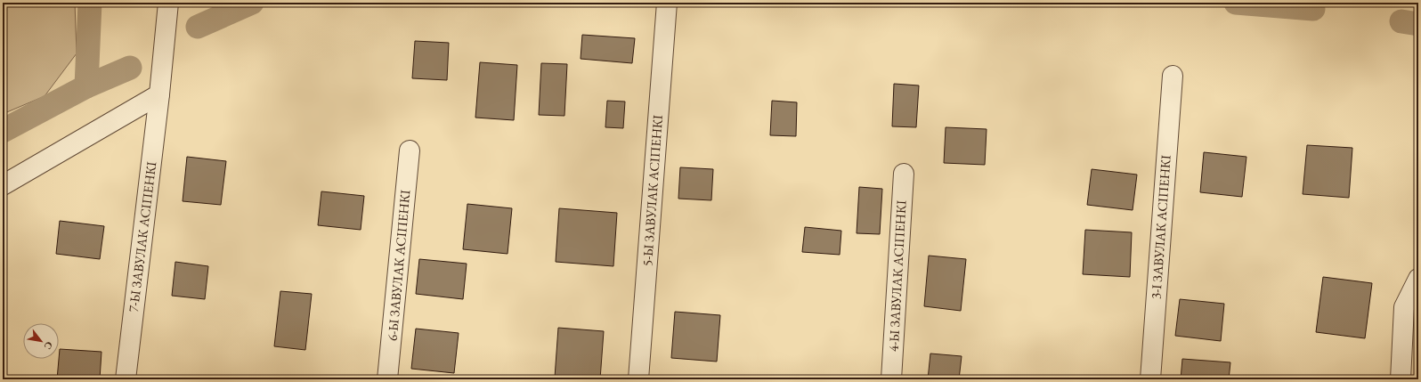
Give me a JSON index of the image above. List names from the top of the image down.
{
  "streets": {
    "street": [
      "5-Ы ЗАВУЛАК АСІПЕНКІ",
      "3-І ЗАВУЛАК АСІПЕНКІ",
      "7-Ы ЗАВУЛАК АСІПЕНКІ",
      "6-Ы ЗАВУЛАК АСІПЕНКІ",
      "4-Ы ЗАВУЛАК АСІПЕНКІ"
    ]
  },
  "north": "bottom right"
}
